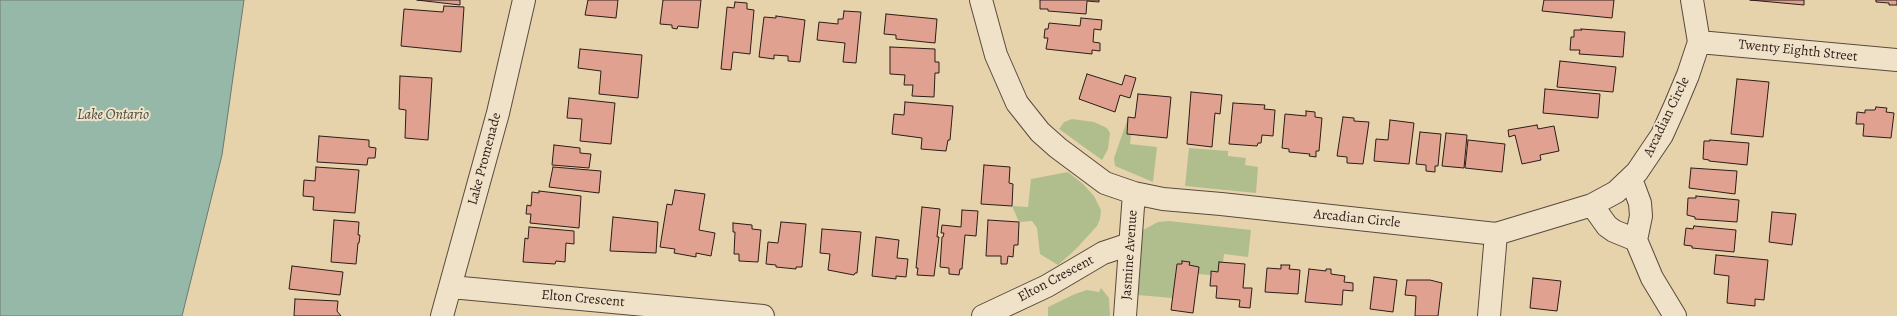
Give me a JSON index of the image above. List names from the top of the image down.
{
  "streets": {
    "street": [
      "Twenty Eighth Street",
      "Arcadian Circle",
      "Lake Promenade",
      "Jasmine Avenue",
      "Elton Crescent"
    ]
  },
  "crossings": [
    ["Twenty Eighth Street", "Arcadian Circle"],
    ["Arcadian Circle", "Jasmine Avenue"],
    ["Lake Promenade", "Elton Crescent"],
    ["Jasmine Avenue", "Elton Crescent"]
  ],
  "water": ["Lake Ontario"]
}
